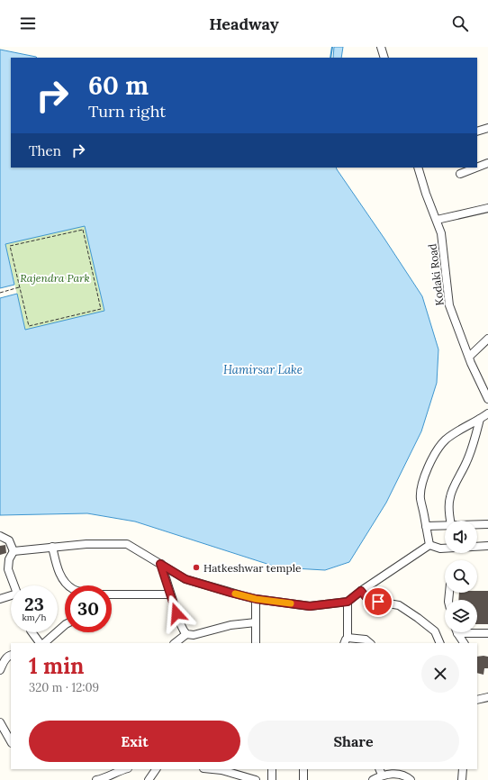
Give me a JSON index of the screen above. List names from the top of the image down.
{
  "streets": {
    "street": ["Kodaki Road"]
  },
  "water": ["Hamirsar Lake"],
  "parks": ["Rajendra Park"],
  "places": ["Hatkeshwar temple"],
  "page": {
    "header": "Headway",
    "turn": ["60 m", "Turn right"],
    "then": "Then",
    "speed": "23 km/h",
    "limit": "30",
    "heading": ["1 min", "320 m · 12:09"],
    "buttons": ["Exit", "Share"]
  }
}
